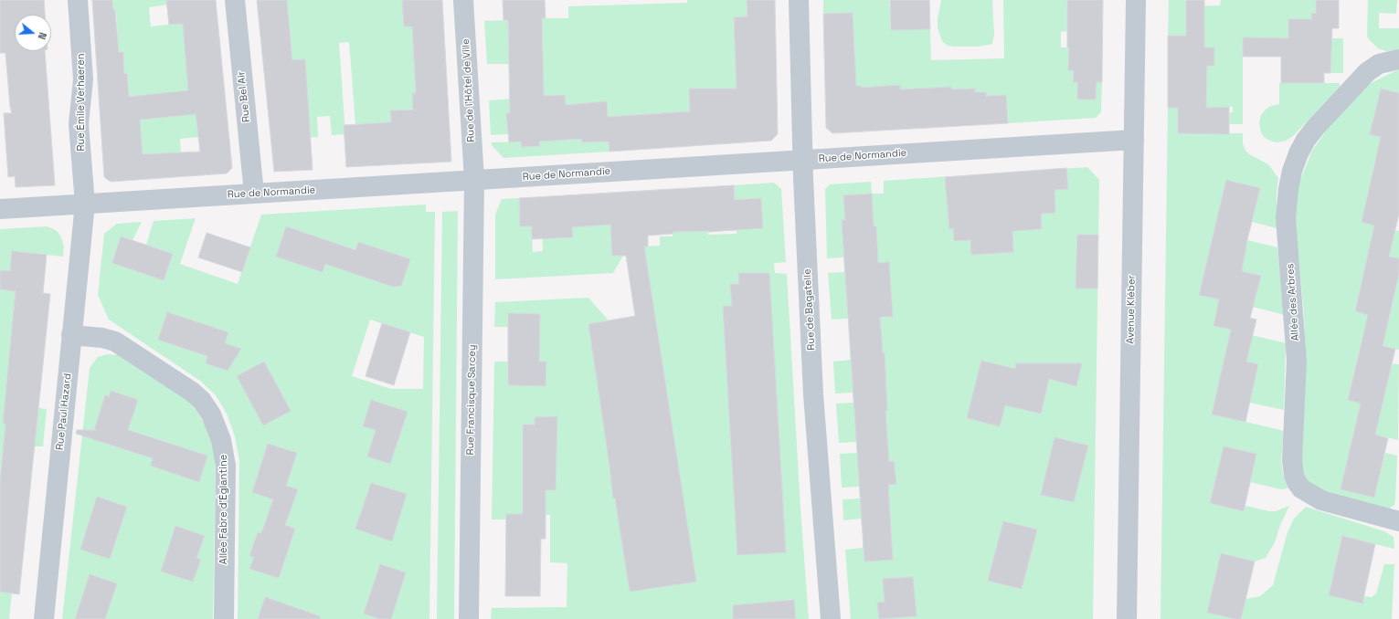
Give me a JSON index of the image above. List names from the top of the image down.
{
  "streets": {
    "street": [
      "Rue de l'Hôtel de Ville",
      "Rue Bel Air",
      "Rue Émile Verhaeren",
      "Rue de Normandie",
      "Allée des Arbres",
      "Rue de Bagatelle",
      "Avenue Kléber",
      "Rue Francisque Sarcey",
      "Rue Paul Hazard",
      "Allée Fabre d'Églantine"
    ]
  },
  "crossings": [
    ["Rue de l'Hôtel de Ville", "Rue de Normandie"],
    ["Rue de l'Hôtel de Ville", "Rue Francisque Sarcey"],
    ["Rue Bel Air", "Rue de Normandie"],
    ["Rue Émile Verhaeren", "Rue de Normandie"],
    ["Rue Émile Verhaeren", "Rue Paul Hazard"],
    ["Rue de Normandie", "Rue de Bagatelle"],
    ["Rue de Normandie", "Avenue Kléber"],
    ["Rue de Normandie", "Rue Francisque Sarcey"],
    ["Rue de Normandie", "Rue Paul Hazard"],
    ["Rue Paul Hazard", "Allée Fabre d'Églantine"]
  ],
  "north": "right"
}
